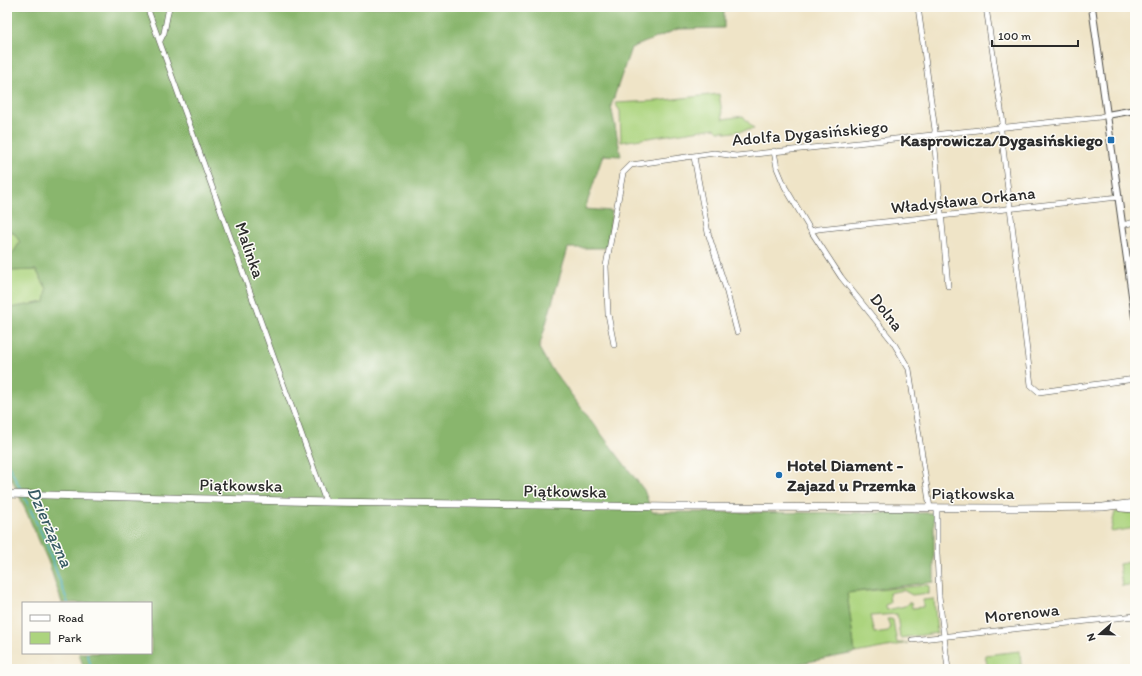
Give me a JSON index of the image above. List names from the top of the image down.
{
  "streets": {
    "main road": ["Piątkowska"],
    "street": [
      "Adolfa Dygasińskiego",
      "Władysława Orkana",
      "Malinka",
      "Dolna",
      "Morenowa"
    ]
  },
  "crossings": [
    ["Adolfa Dygasińskiego", "Dolna"],
    ["Władysława Orkana", "Dolna"],
    ["Malinka", "Piątkowska"],
    ["Dolna", "Piątkowska"],
    ["Dolna", "Morenowa"]
  ],
  "water": ["Dzierżązna"],
  "places": {
    "transit": ["Kasprowicza/Dygasińskiego"],
    "other": ["Hotel Diament - Zajazd u Przemka"]
  },
  "legend": ["Road", "Park"],
  "scale_bar": "100 m",
  "north": "left"
}
